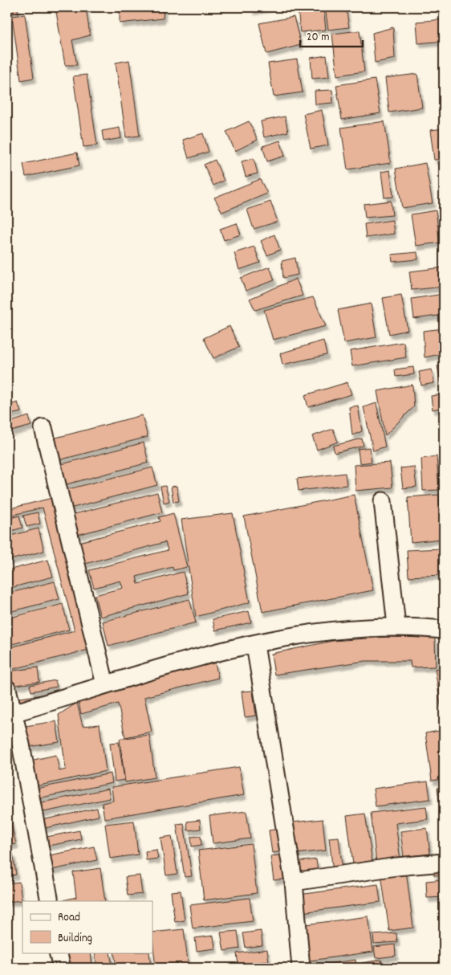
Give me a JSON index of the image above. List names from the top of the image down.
{
  "legend": ["Road", "Building"],
  "scale_bar": "20 m"
}
